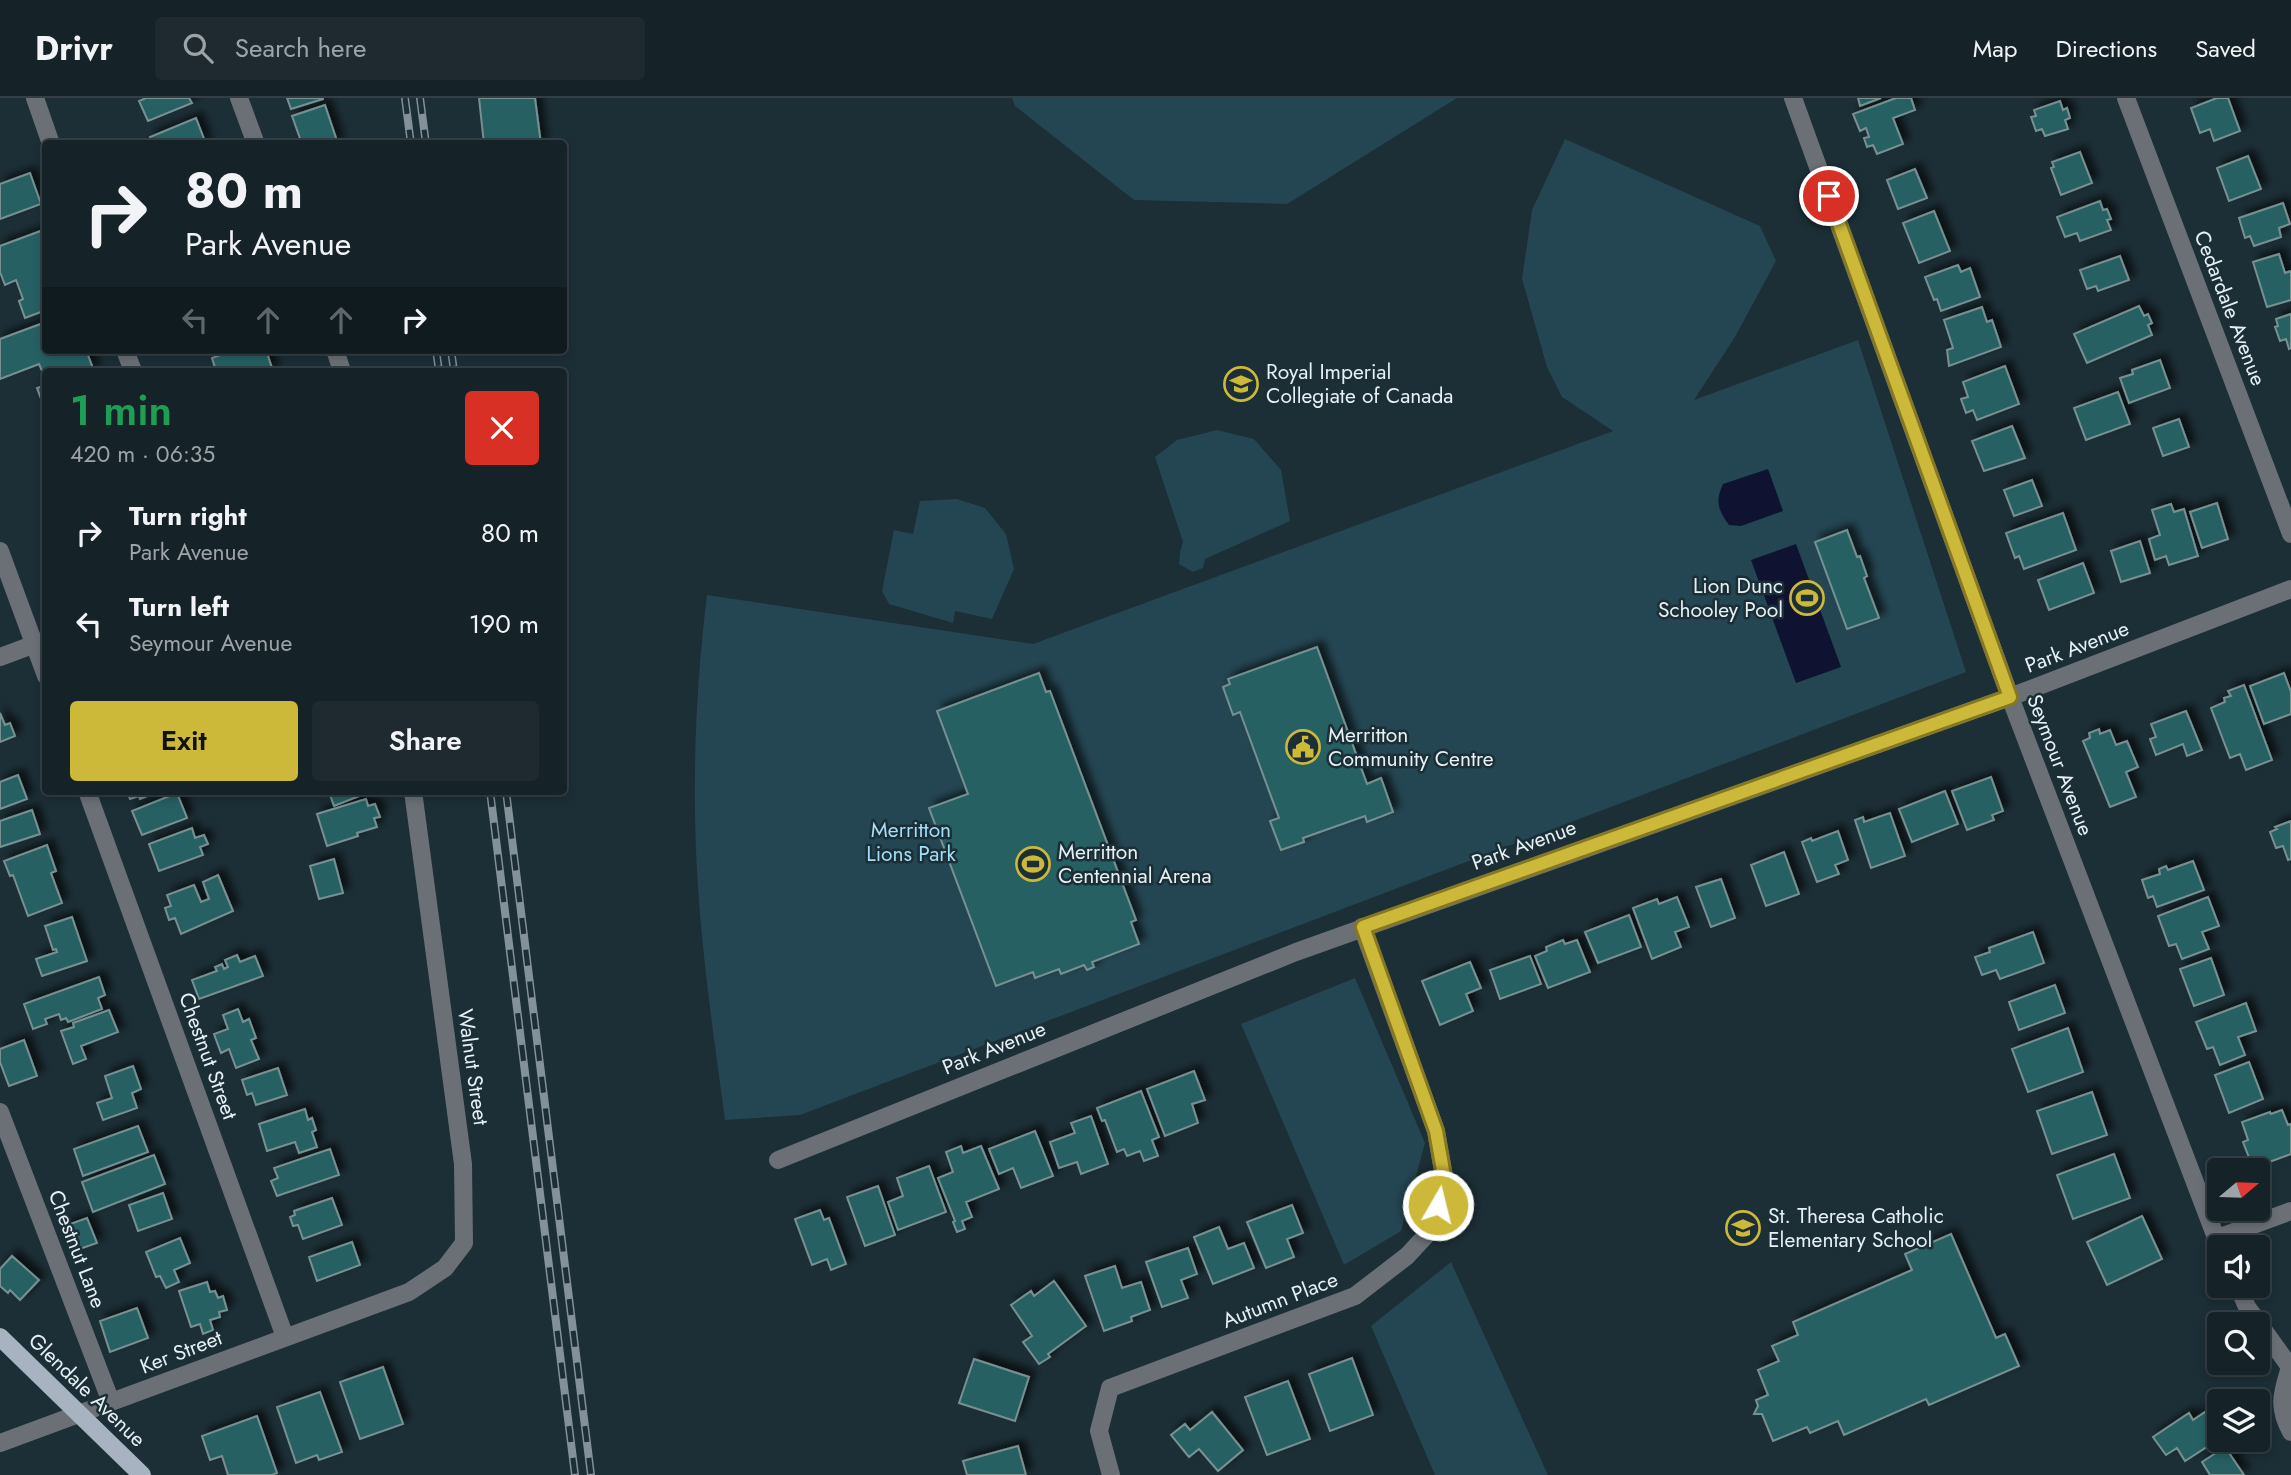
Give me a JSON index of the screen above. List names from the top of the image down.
{
  "streets": {
    "main road": ["Glendale Avenue"],
    "street": [
      "Cedardale Avenue",
      "Park Avenue",
      "Seymour Avenue",
      "Chestnut Street",
      "Walnut Street",
      "Chestnut Lane",
      "Autumn Place",
      "Ker Street"
    ]
  },
  "crossings": [
    ["Park Avenue", "Seymour Avenue"],
    ["Park Avenue", "Autumn Place"],
    ["Chestnut Street", "Ker Street"],
    ["Walnut Street", "Ker Street"],
    ["Chestnut Lane", "Ker Street"],
    ["Ker Street", "Glendale Avenue"]
  ],
  "parks": ["Merritton Lions Park"],
  "places": {
    "school or university": ["Royal Imperial Collegiate of Canada", "St. Theresa Catholic Elementary School"],
    "sports": ["Lion Dunc Schooley Pool", "Merritton Centennial Arena"],
    "public building": ["Merritton Community Centre"]
  },
  "north": "right",
  "page": {
    "header": "Drivr",
    "search": "Search here",
    "nav": ["Map", "Directions", "Saved"],
    "turn": ["80 m", "Park Avenue"],
    "heading": ["1 min", "420 m · 06:35"],
    "list": [
      {
        "name": "Turn right",
        "note": "Park Avenue",
        "value": "80 m"
      },
      {
        "name": "Turn left",
        "note": "Seymour Avenue",
        "value": "190 m"
      }
    ],
    "buttons": ["Exit", "Share"]
  }
}
